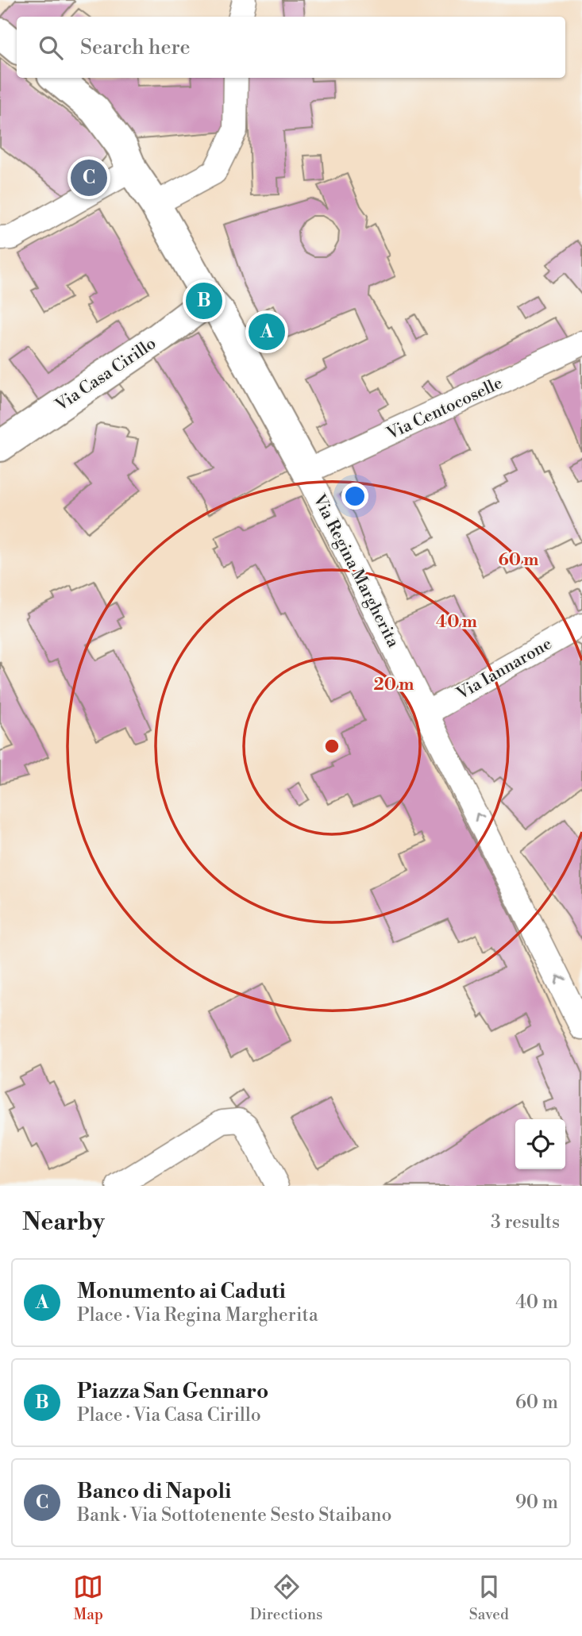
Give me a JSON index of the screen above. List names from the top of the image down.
{
  "streets": {
    "street": [
      "Via Casa Cirillo",
      "Via Centocoselle",
      "Via Regina Margherita",
      "Via Iannarone"
    ]
  },
  "crossings": [
    ["Via Casa Cirillo", "Via Regina Margherita"],
    ["Via Centocoselle", "Via Regina Margherita"],
    ["Via Regina Margherita", "Via Iannarone"]
  ],
  "page": {
    "search": "Search here",
    "pins": ["C", "B", "A"],
    "heading": ["Nearby", "3 results"],
    "list": [
      {
        "mark": "A",
        "name": "Monumento ai Caduti",
        "note": "Place · Via Regina Margherita",
        "value": "40 m"
      },
      {
        "mark": "B",
        "name": "Piazza San Gennaro",
        "note": "Place · Via Casa Cirillo",
        "value": "60 m"
      },
      {
        "mark": "C",
        "name": "Banco di Napoli",
        "note": "Bank · Via Sottotenente Sesto Staibano",
        "value": "90 m"
      }
    ],
    "nav": ["Map", "Directions", "Saved"]
  },
  "rings": ["60 m", "40 m", "20 m"]
}
